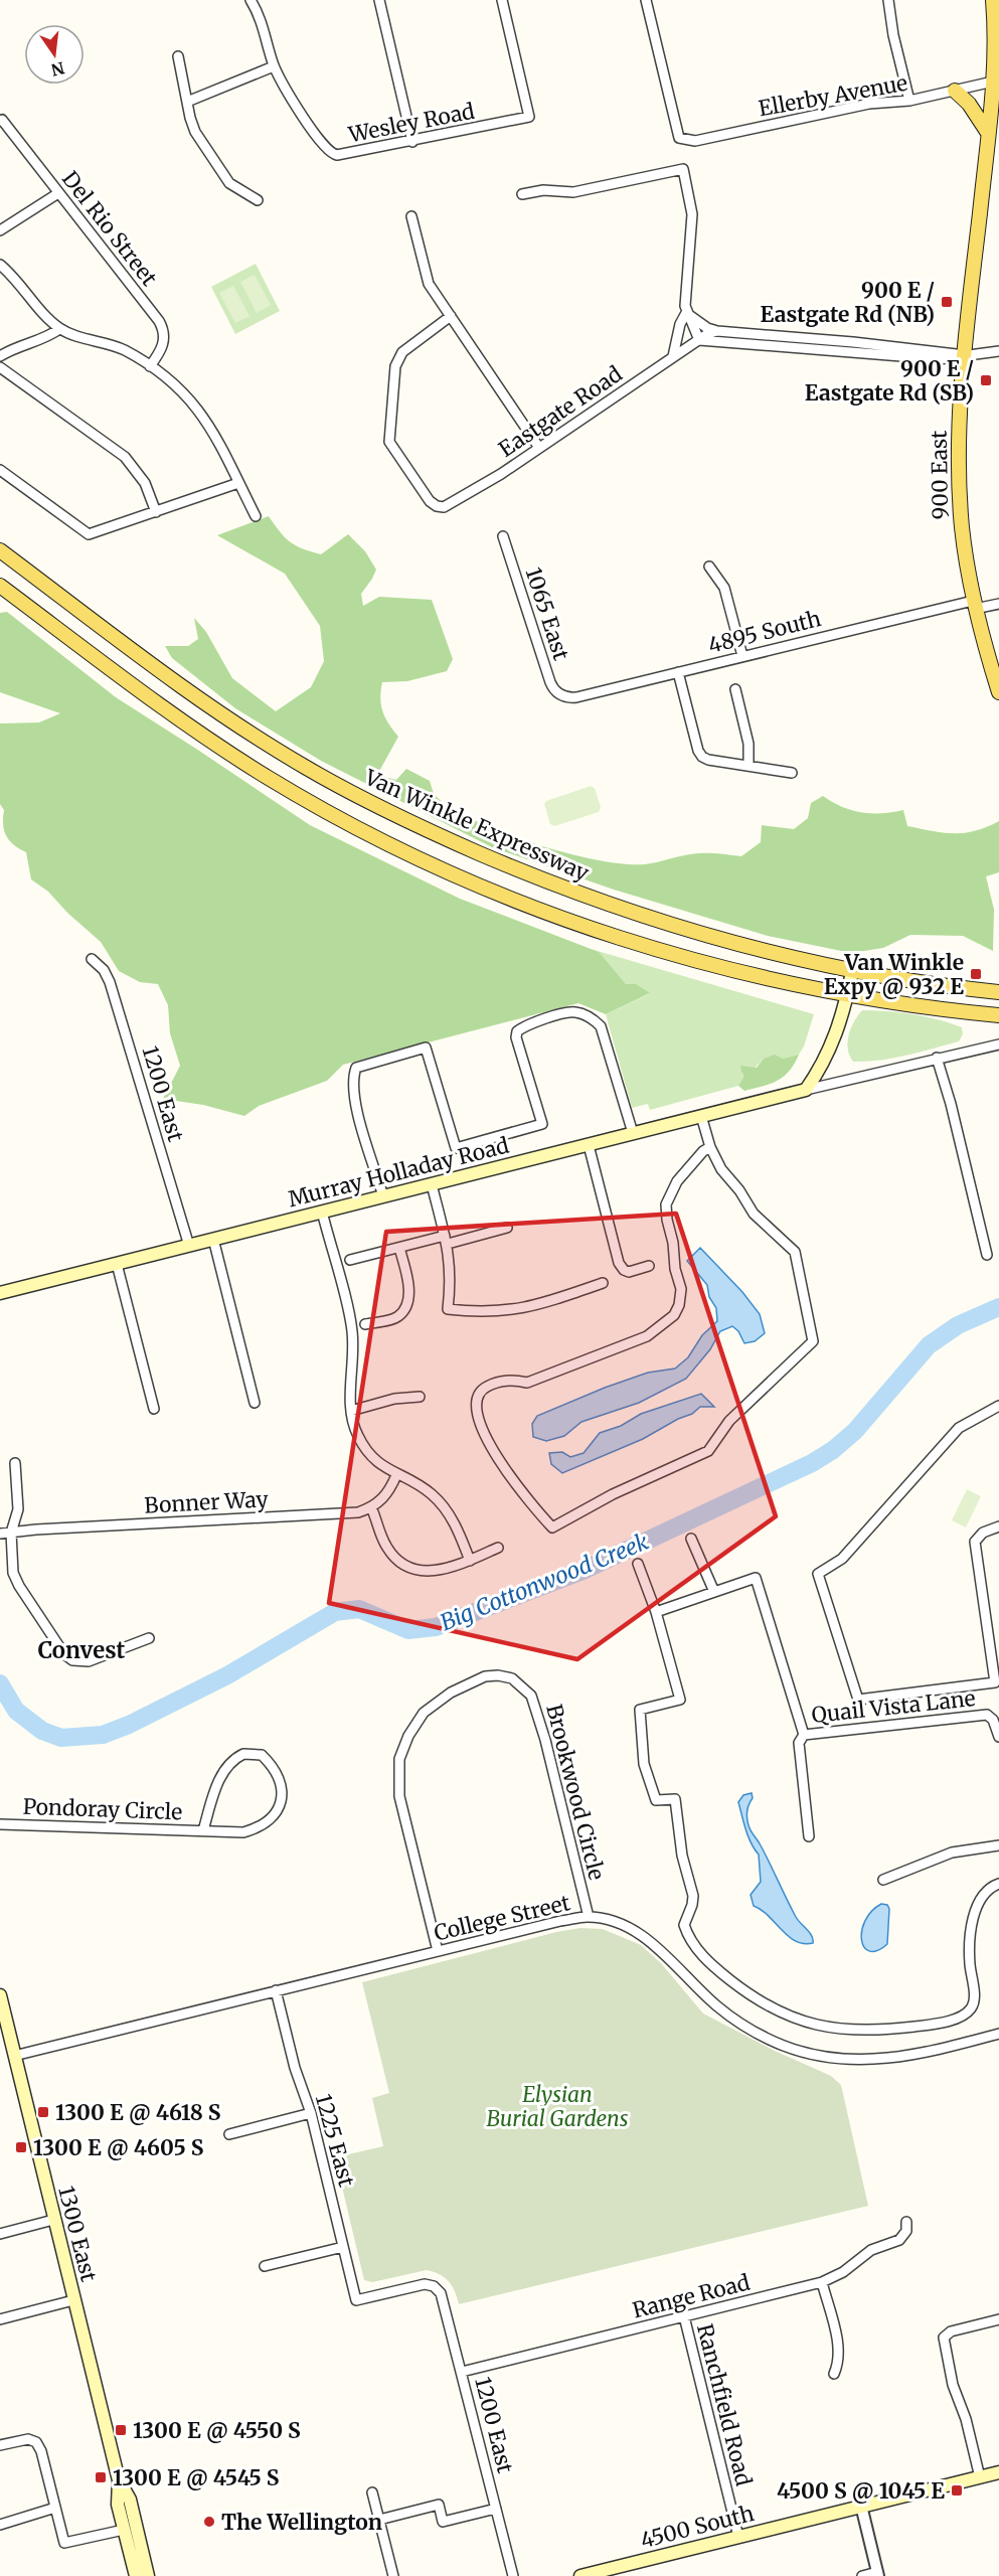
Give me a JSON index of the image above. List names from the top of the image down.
{
  "streets": {
    "main road": [
      "900 East",
      "Van Winkle Expressway",
      "Murray Holladay Road",
      "1300 East",
      "4500 South"
    ],
    "street": [
      "Ellerby Avenue",
      "Wesley Road",
      "Del Rio Street",
      "Eastgate Road",
      "1065 East",
      "4895 South",
      "1200 East",
      "Bonner Way",
      "Quail Vista Lane",
      "Brookwood Circle",
      "Pondoray Circle",
      "College Street",
      "1225 East",
      "Range Road",
      "Ranchfield Road"
    ]
  },
  "crossings": [
    ["Ellerby Avenue", "900 East"],
    ["900 East", "4895 South"],
    ["1065 East", "4895 South"],
    ["1200 East", "Murray Holladay Road"],
    ["1200 East", "1225 East"],
    ["1200 East", "Range Road"],
    ["Brookwood Circle", "College Street"],
    ["College Street", "1225 East"],
    ["College Street", "1300 East"],
    ["Range Road", "Ranchfield Road"],
    ["Ranchfield Road", "4500 South"]
  ],
  "districts": ["Convest"],
  "water": ["Big Cottonwood Creek"],
  "parks": ["Elysian Burial Gardens"],
  "places": {
    "transit": [
      "900 E / Eastgate Rd (NB)",
      "900 E / Eastgate Rd (SB)",
      "Van Winkle Expy @ 932 E",
      "1300 E @ 4618 S",
      "1300 E @ 4605 S",
      "1300 E @ 4550 S",
      "1300 E @ 4545 S",
      "4500 S @ 1045 E"
    ],
    "other": ["The Wellington"]
  },
  "north": "bottom"
}
